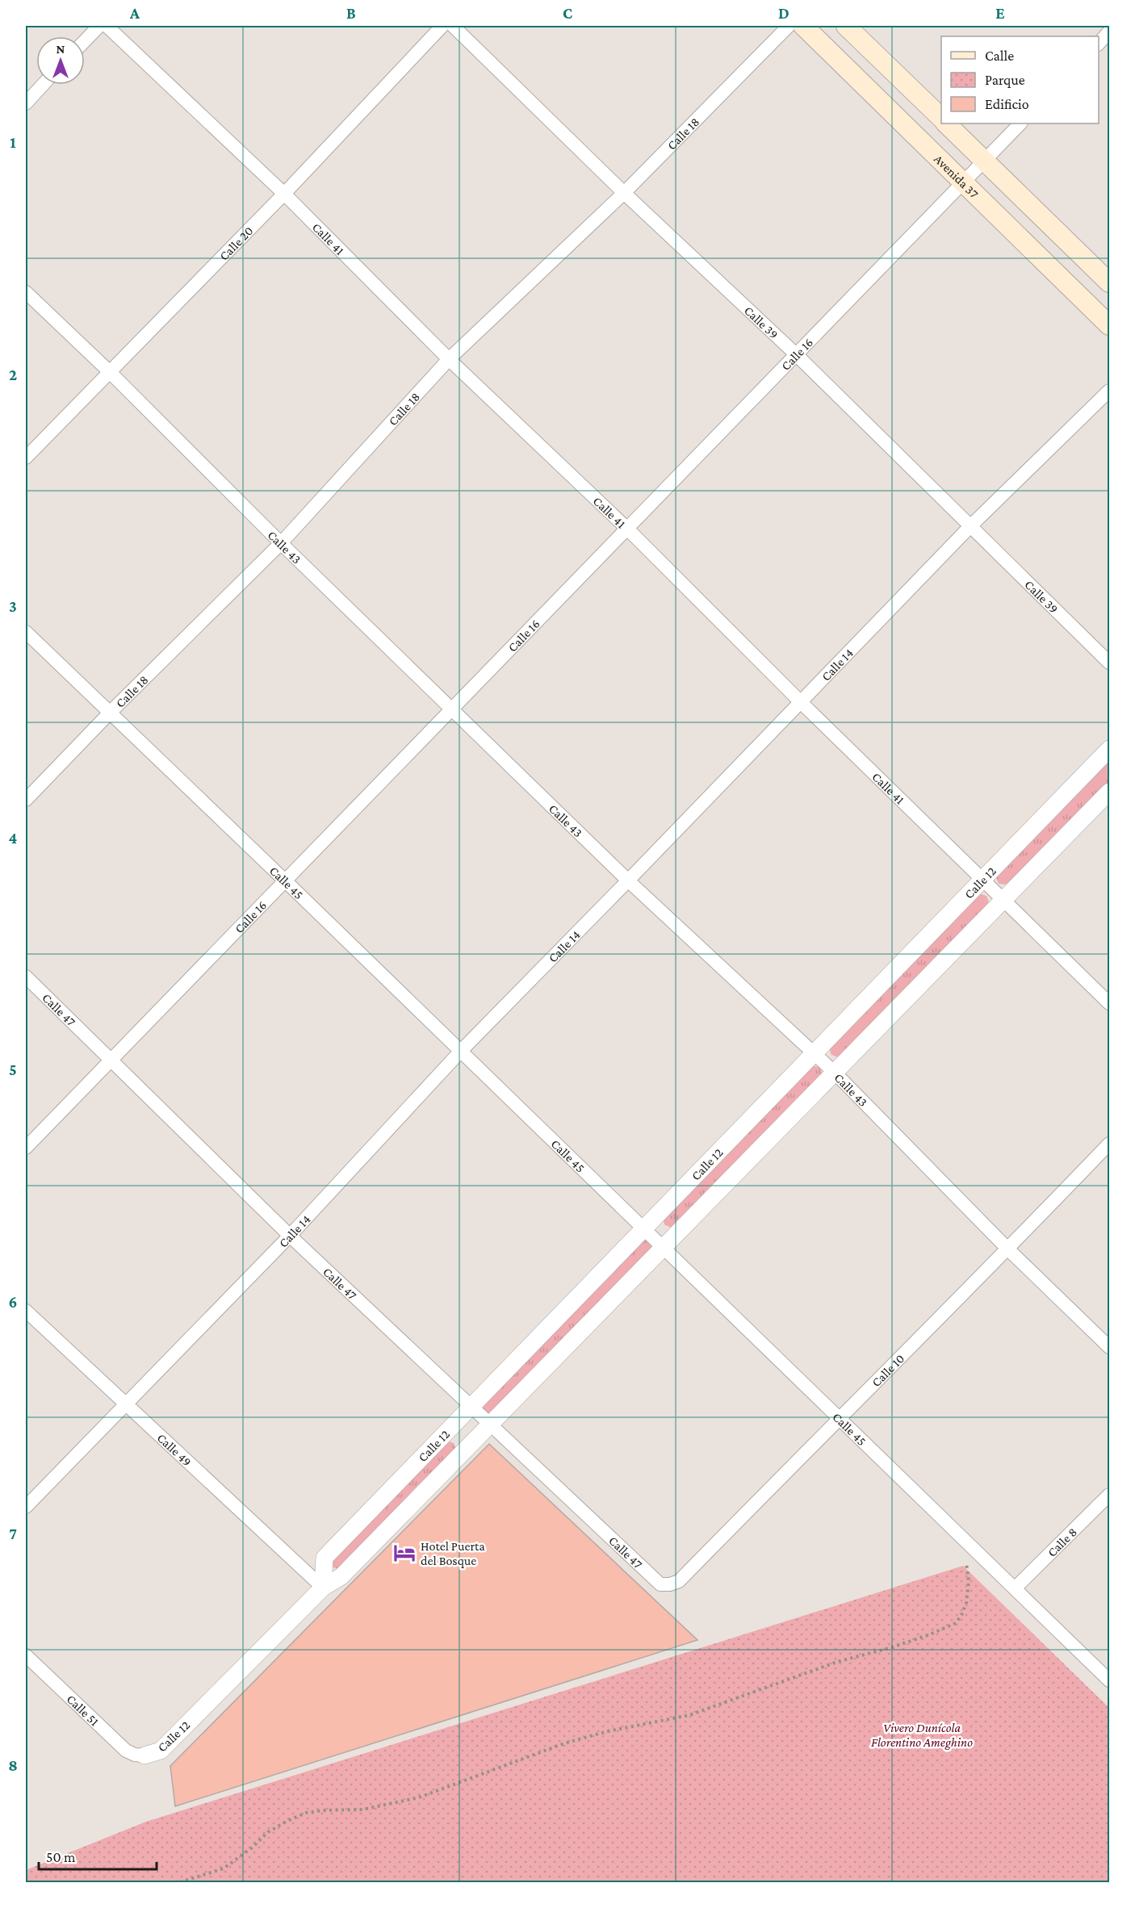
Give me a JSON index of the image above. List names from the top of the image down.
{
  "streets": {
    "main road": ["Avenida 37"],
    "street": [
      "Calle 18",
      "Calle 41",
      "Calle 20",
      "Calle 39",
      "Calle 16",
      "Calle 43",
      "Calle 14",
      "Calle 45",
      "Calle 12",
      "Calle 47",
      "Calle 10",
      "Calle 49",
      "Calle 8",
      "Calle 51"
    ]
  },
  "crossings": [
    ["Calle 18", "Calle 41"],
    ["Calle 18", "Calle 39"],
    ["Calle 18", "Calle 43"],
    ["Calle 18", "Calle 45"],
    ["Avenida 37", "Calle 16"],
    ["Calle 41", "Calle 20"],
    ["Calle 41", "Calle 16"],
    ["Calle 41", "Calle 14"],
    ["Calle 41", "Calle 12"],
    ["Calle 20", "Calle 43"],
    ["Calle 39", "Calle 16"],
    ["Calle 39", "Calle 14"],
    ["Calle 16", "Calle 43"],
    ["Calle 16", "Calle 45"],
    ["Calle 16", "Calle 47"],
    ["Calle 43", "Calle 14"],
    ["Calle 43", "Calle 12"],
    ["Calle 43", "Calle 10"],
    ["Calle 14", "Calle 45"],
    ["Calle 14", "Calle 47"],
    ["Calle 14", "Calle 49"],
    ["Calle 45", "Calle 12"],
    ["Calle 45", "Calle 10"],
    ["Calle 45", "Calle 8"],
    ["Calle 12", "Calle 47"],
    ["Calle 12", "Calle 49"],
    ["Calle 12", "Calle 51"],
    ["Calle 47", "Calle 10"]
  ],
  "parks": ["Vivero Dunícola Florentino Ameghino"],
  "places": {
    "hotel": ["Hotel Puerta del Bosque"]
  },
  "legend": ["Calle", "Parque", "Edificio"],
  "scale_bar": "50 m",
  "north": "top",
  "grid": {
    "columns": [
      "A",
      "B",
      "C",
      "D",
      "E"
    ],
    "rows": [
      "1",
      "2",
      "3",
      "4",
      "5",
      "6",
      "7",
      "8"
    ]
  }
}
